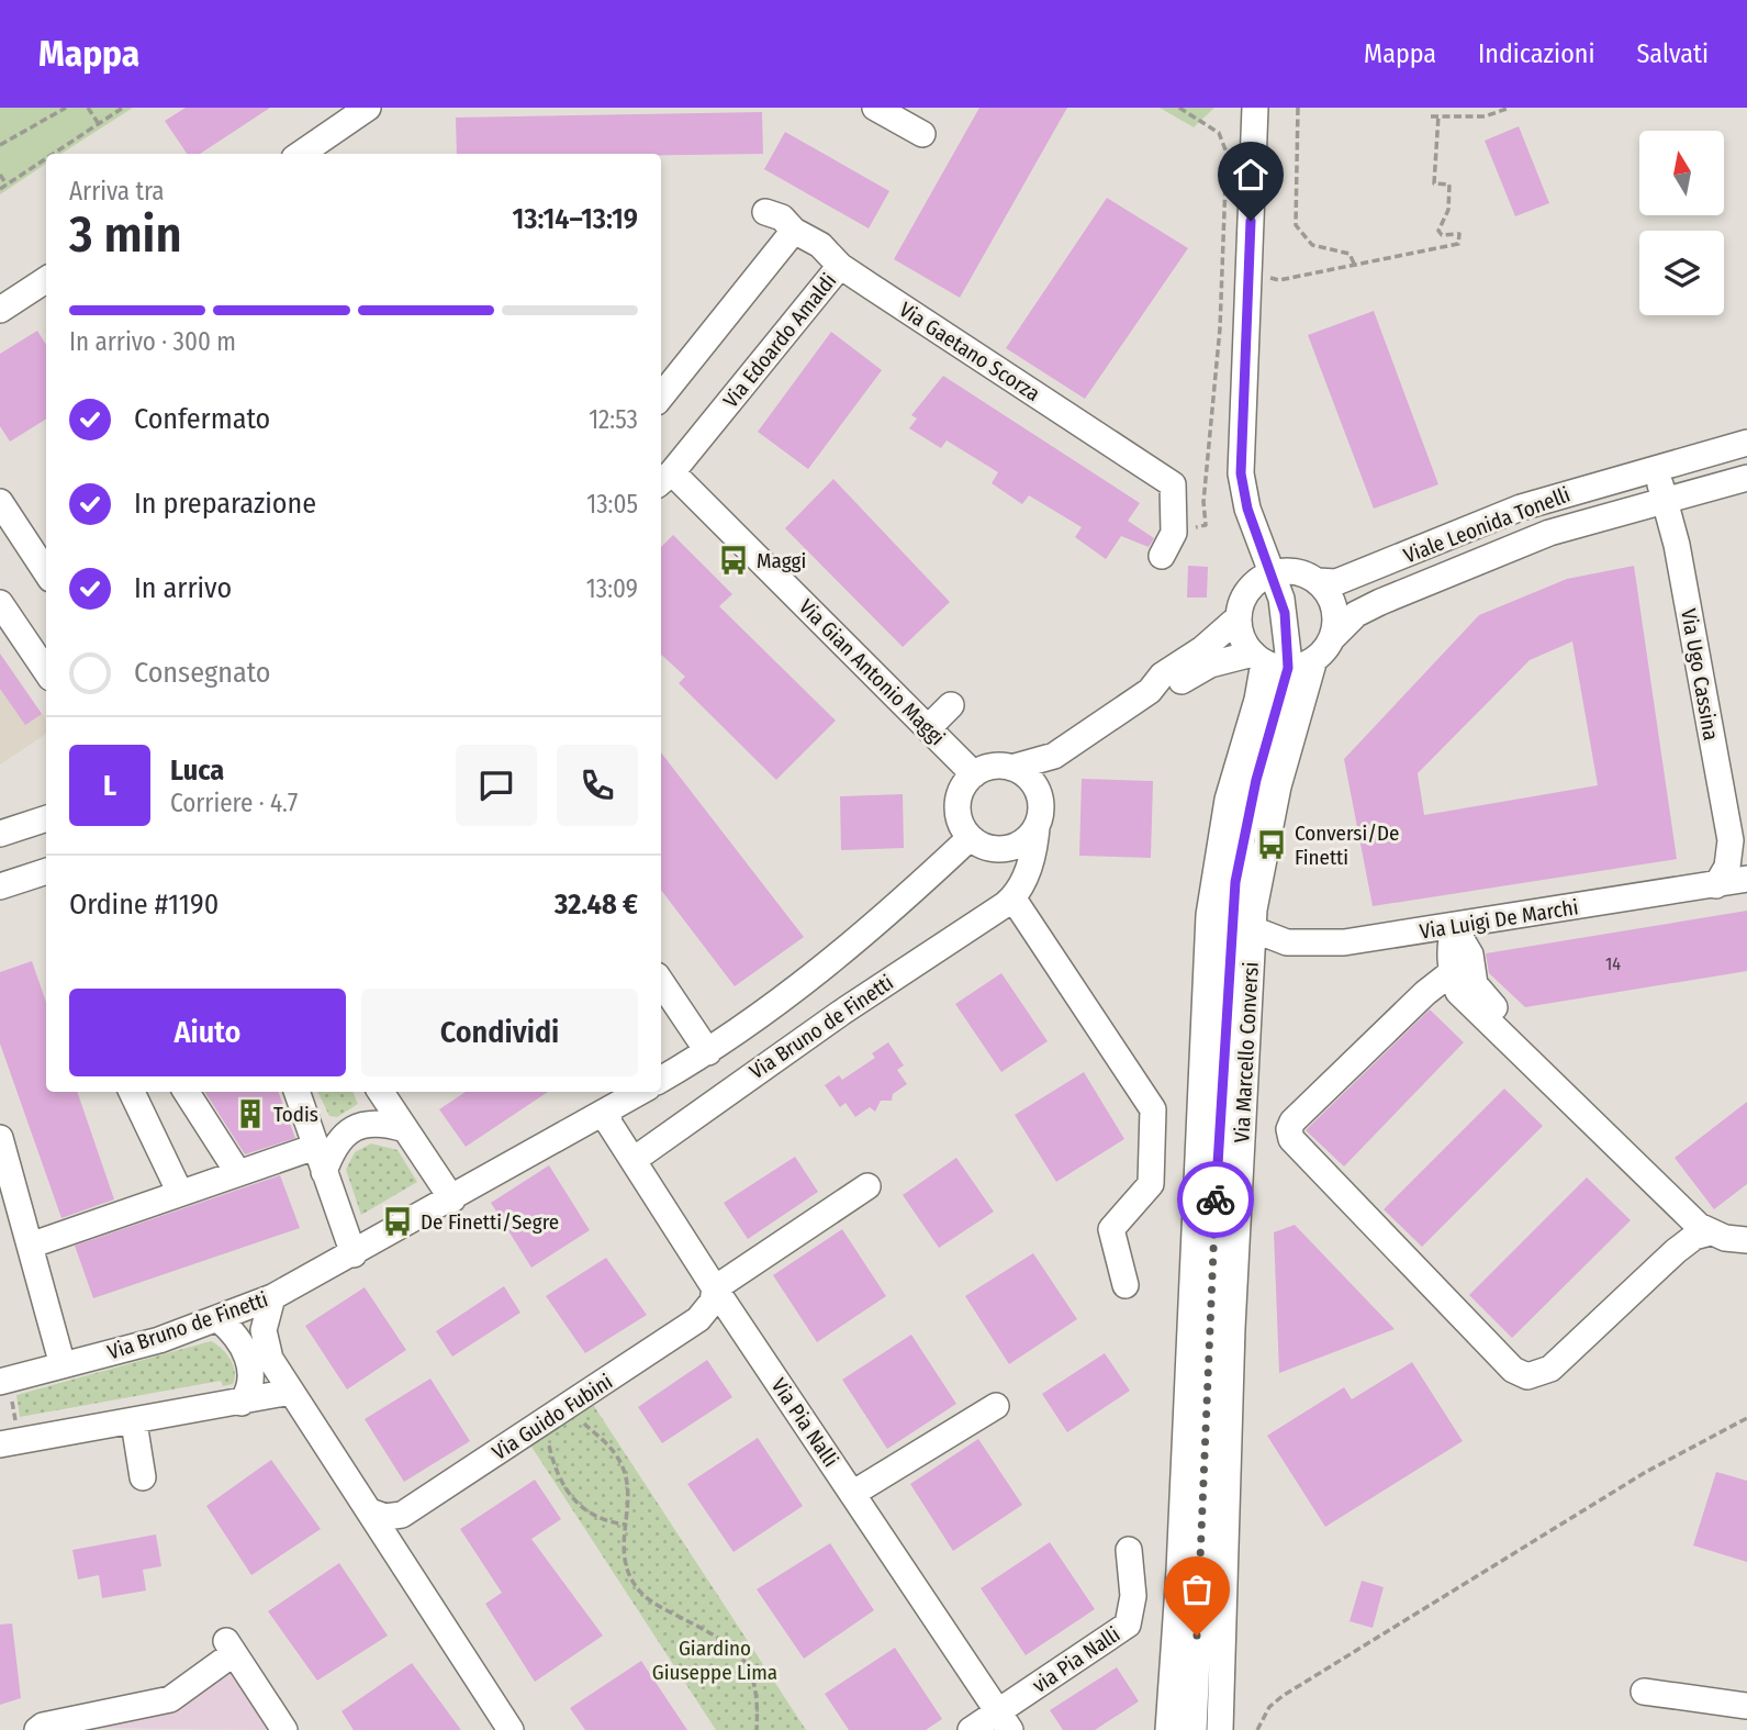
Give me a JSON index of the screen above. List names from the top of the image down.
{
  "streets": {
    "street": [
      "Via Edoardo Amaldi",
      "Via Gaetano Scorza",
      "Viale Leonida Tonelli",
      "Via Gian Antonio Maggi",
      "Via Ugo Cassina",
      "Via Luigi De Marchi",
      "Via Bruno de Finetti",
      "Via Marcello Conversi",
      "Via Guido Fubini",
      "Via Pia Nalli",
      "via Pia Nalli"
    ]
  },
  "crossings": [
    ["Via Edoardo Amaldi", "Via Gaetano Scorza"],
    ["Via Edoardo Amaldi", "Via Gian Antonio Maggi"],
    ["Viale Leonida Tonelli", "Via Ugo Cassina"],
    ["Viale Leonida Tonelli", "Via Bruno de Finetti"],
    ["Viale Leonida Tonelli", "Via Marcello Conversi"],
    ["Via Gian Antonio Maggi", "Via Bruno de Finetti"],
    ["Via Ugo Cassina", "Via Luigi De Marchi"],
    ["Via Luigi De Marchi", "Via Marcello Conversi"],
    ["Via Bruno de Finetti", "Via Marcello Conversi"],
    ["Via Bruno de Finetti", "Via Pia Nalli"],
    ["Via Guido Fubini", "Via Pia Nalli"],
    ["Via Pia Nalli", "via Pia Nalli"]
  ],
  "parks": ["Giardino Giuseppe Lima"],
  "places": {
    "bus stop": ["Maggi", "Conversi/De Finetti", "De Finetti/Segre"],
    "building": ["Todis"]
  },
  "house_numbers": ["14"],
  "north": "top",
  "page": {
    "header": "Mappa",
    "nav": ["Mappa", "Indicazioni", "Salvati"],
    "heading": ["3 min", "Arriva tra", "13:14–13:19"],
    "panel": [
      "Luca",
      "Corriere · 4.7",
      "Ordine #1190",
      "32.48 €"
    ],
    "bar": "In arrivo · 300 m",
    "list": [
      ["Confermato", "12:53"],
      ["In preparazione", "13:05"],
      ["In arrivo", "13:09"],
      "Consegnato"
    ],
    "round": "L",
    "buttons": ["Aiuto", "Condividi"]
  }
}
